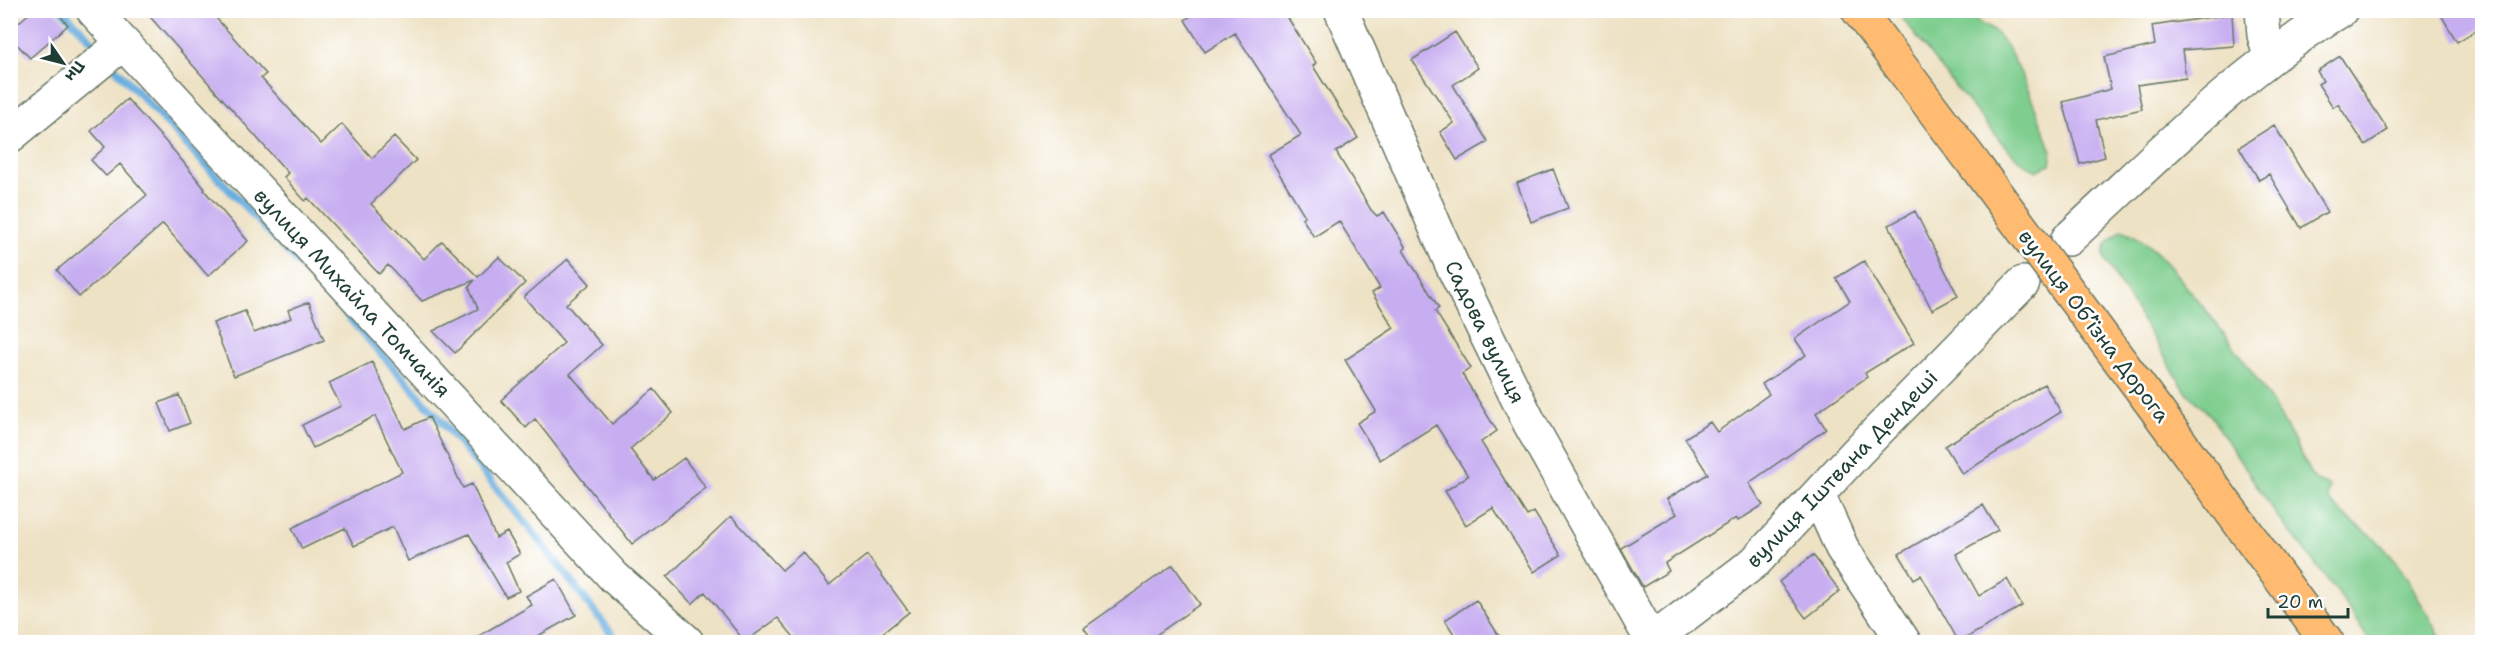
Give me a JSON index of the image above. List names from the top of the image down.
{
  "streets": {
    "highway": ["вулиця Обʼїзна Дорога"],
    "street": ["вулиця Михайла Томчанія", "Садова вулиця", "вулиця Іштвана Дендеші"]
  },
  "crossings": [
    ["Садова вулиця", "вулиця Іштвана Дендеші"]
  ],
  "scale_bar": "20 m",
  "north": "bottom right"
}
